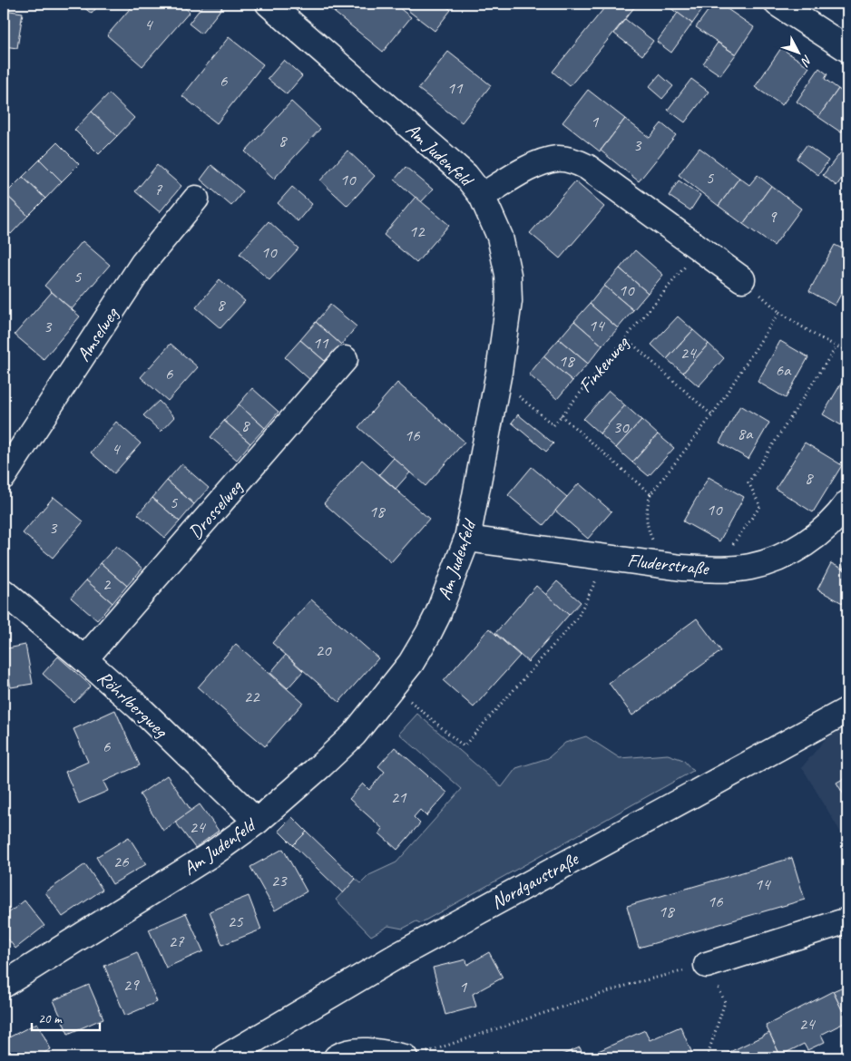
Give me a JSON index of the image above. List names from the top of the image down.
{
  "streets": {
    "street": [
      "Am Judenfeld",
      "Amselweg",
      "Drosselweg",
      "Fluderstraße",
      "Röhrlbergweg",
      "Nordgaustraße"
    ],
    "path": ["Finkenweg"]
  },
  "crossings": [
    ["Am Judenfeld", "Fluderstraße"],
    ["Am Judenfeld", "Röhrlbergweg"],
    ["Drosselweg", "Röhrlbergweg"]
  ],
  "house_numbers": [
    "4",
    "6",
    "11",
    "1",
    "8",
    "3",
    "5",
    "10",
    "7",
    "9",
    "12",
    "10",
    "5",
    "10",
    "8",
    "14",
    "3",
    "11",
    "24",
    "18",
    "6a",
    "6",
    "8",
    "30",
    "8a",
    "16",
    "4",
    "8",
    "5",
    "10",
    "18",
    "3",
    "2",
    "20",
    "22",
    "6",
    "21",
    "24",
    "26",
    "23",
    "14",
    "16",
    "18",
    "25",
    "27",
    "29",
    "1",
    "24"
  ],
  "scale_bar": "20 m",
  "north": "bottom right"
}
